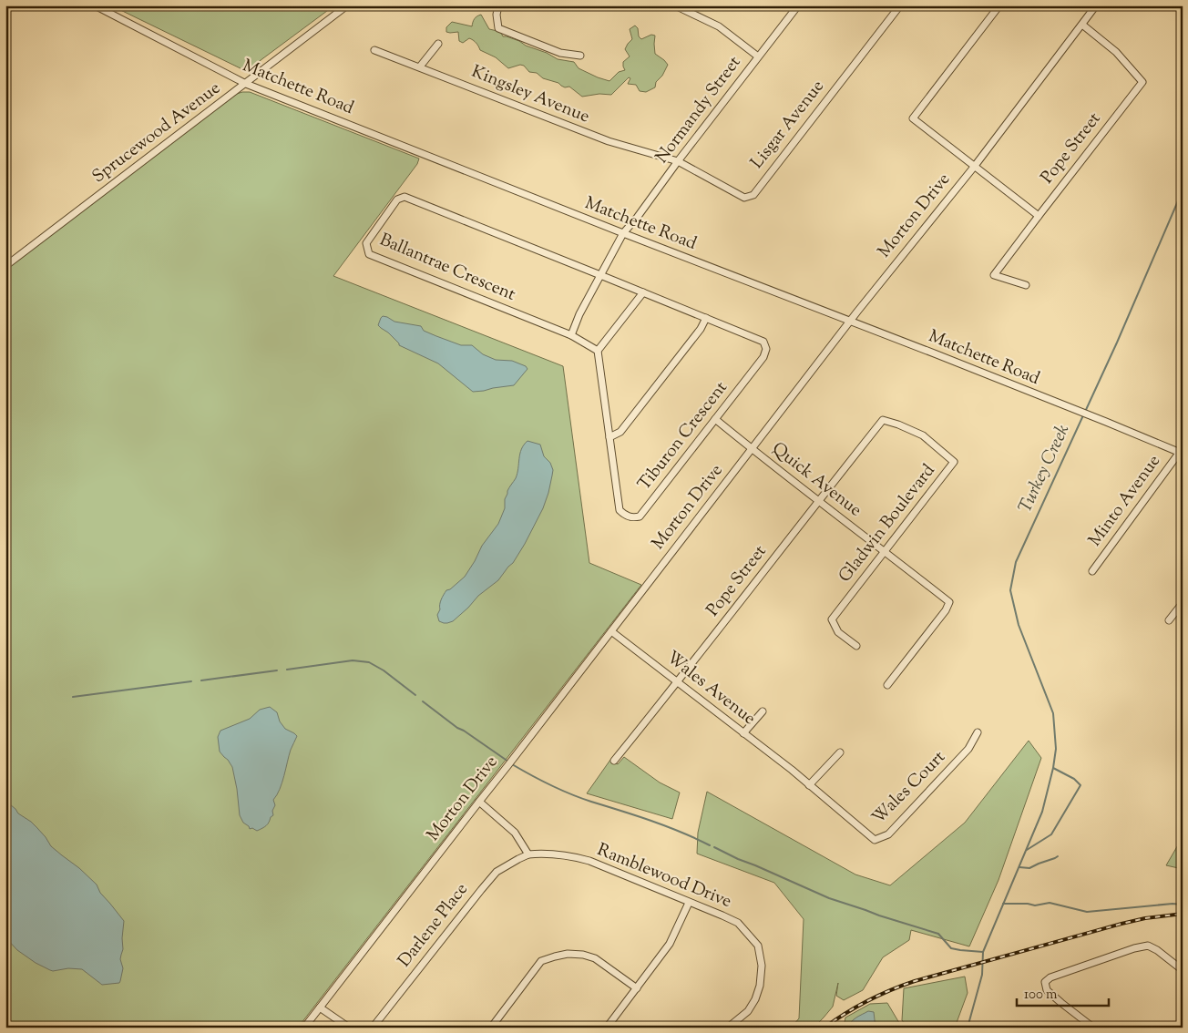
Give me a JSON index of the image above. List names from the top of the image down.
{
  "streets": {
    "street": [
      "Matchette Road",
      "Kingsley Avenue",
      "Normandy Street",
      "Lisgar Avenue",
      "Sprucewood Avenue",
      "Pope Street",
      "Morton Drive",
      "Ballantrae Crescent",
      "Tiburon Crescent",
      "Quick Avenue",
      "Minto Avenue",
      "Gladwin Boulevard",
      "Wales Avenue",
      "Wales Court",
      "Ramblewood Drive",
      "Darlene Place"
    ]
  },
  "crossings": [
    ["Matchette Road", "Normandy Street"],
    ["Matchette Road", "Sprucewood Avenue"],
    ["Matchette Road", "Morton Drive"],
    ["Matchette Road", "Minto Avenue"],
    ["Kingsley Avenue", "Normandy Street"],
    ["Kingsley Avenue", "Lisgar Avenue"],
    ["Normandy Street", "Lisgar Avenue"],
    ["Normandy Street", "Ballantrae Crescent"],
    ["Normandy Street", "Tiburon Crescent"],
    ["Pope Street", "Morton Drive"],
    ["Pope Street", "Quick Avenue"],
    ["Pope Street", "Gladwin Boulevard"],
    ["Pope Street", "Wales Avenue"],
    ["Morton Drive", "Quick Avenue"],
    ["Morton Drive", "Wales Avenue"],
    ["Ballantrae Crescent", "Tiburon Crescent"],
    ["Tiburon Crescent", "Quick Avenue"],
    ["Quick Avenue", "Gladwin Boulevard"],
    ["Wales Avenue", "Wales Court"],
    ["Ramblewood Drive", "Darlene Place"]
  ],
  "water": ["Turkey Creek"],
  "scale_bar": "100 m"
}
